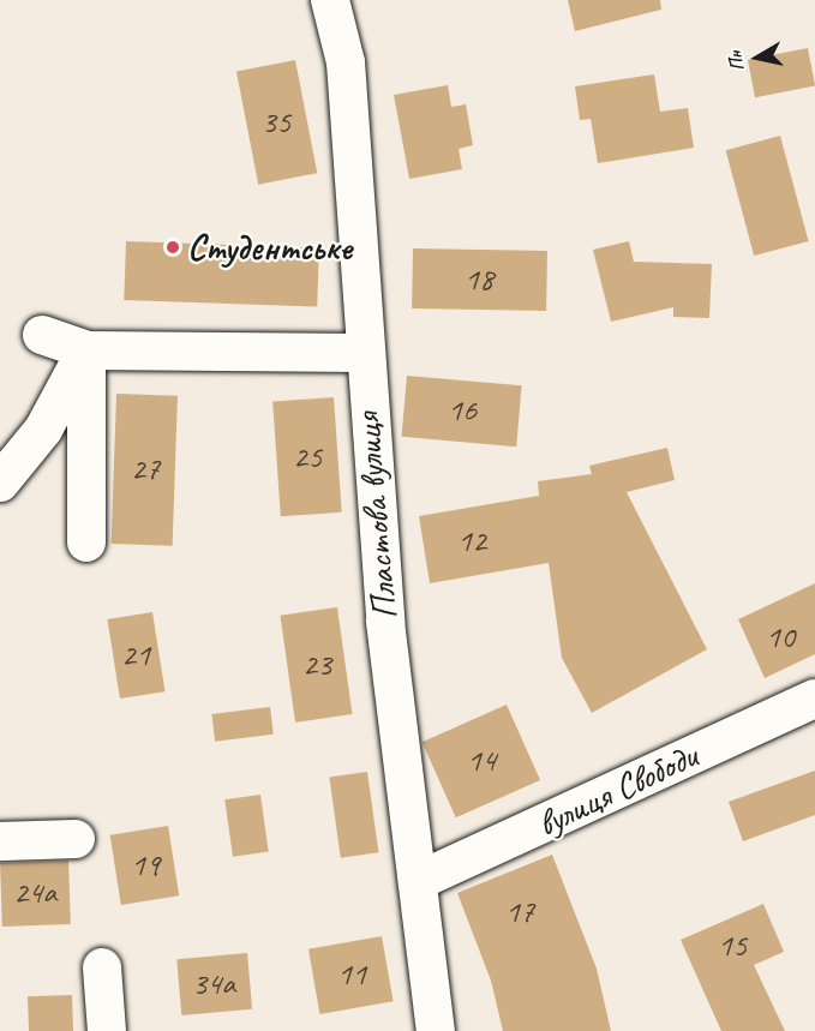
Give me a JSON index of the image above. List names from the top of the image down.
{
  "streets": {
    "street": ["Пластова вулиця", "вулиця Свободи"]
  },
  "crossings": [
    ["Пластова вулиця", "вулиця Свободи"]
  ],
  "places": ["Студентське"],
  "house_numbers": [
    "35",
    "18",
    "16",
    "25",
    "27",
    "12",
    "10",
    "21",
    "23",
    "14",
    "19",
    "24а",
    "17",
    "15",
    "11",
    "34а"
  ],
  "north": "left"
}
